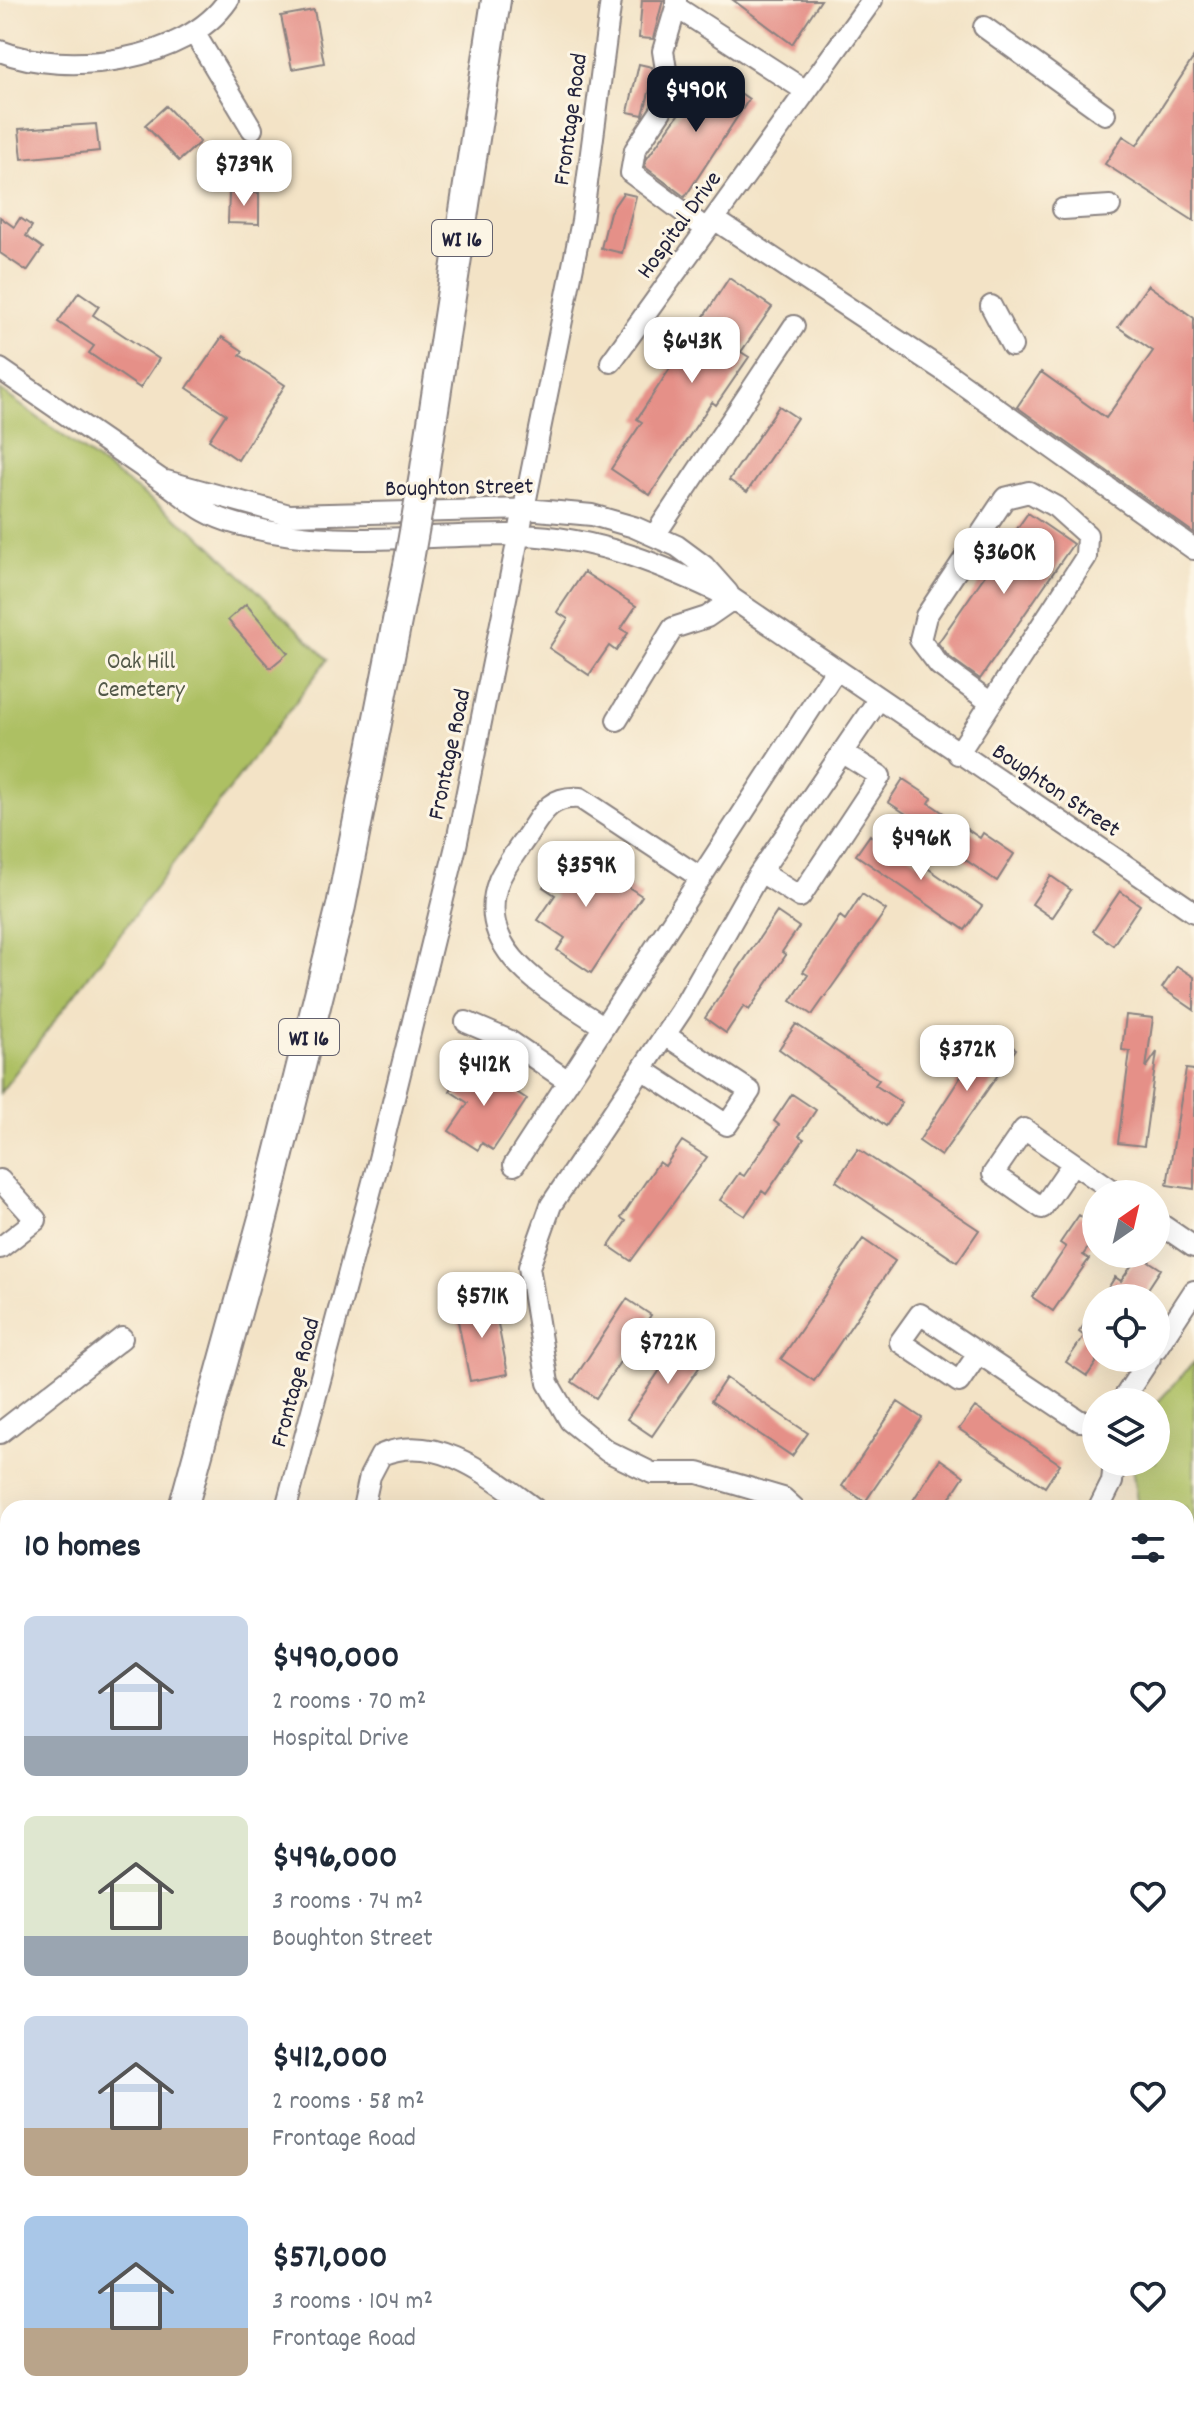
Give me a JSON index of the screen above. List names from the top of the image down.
{
  "streets": {
    "highway": ["WI 16"],
    "street": ["Frontage Road", "Hospital Drive", "Boughton Street"]
  },
  "crossings": [
    ["Frontage Road", "Boughton Street"]
  ],
  "parks": ["Oak Hill Cemetery"],
  "north": "top right",
  "page": {
    "price": [
      "$490K",
      "$739K",
      "$643K",
      "$360K",
      "$496K",
      "$359K",
      "$372K",
      "$412K",
      "$571K",
      "$722K"
    ],
    "heading": "10 homes",
    "list": [
      {
        "name": "$490,000",
        "note": "2 rooms · 70 m² · Hospital Drive"
      },
      {
        "name": "$496,000",
        "note": "3 rooms · 74 m² · Boughton Street"
      },
      {
        "name": "$412,000",
        "note": "2 rooms · 58 m² · Frontage Road"
      },
      {
        "name": "$571,000",
        "note": "3 rooms · 104 m² · Frontage Road"
      }
    ]
  }
}
